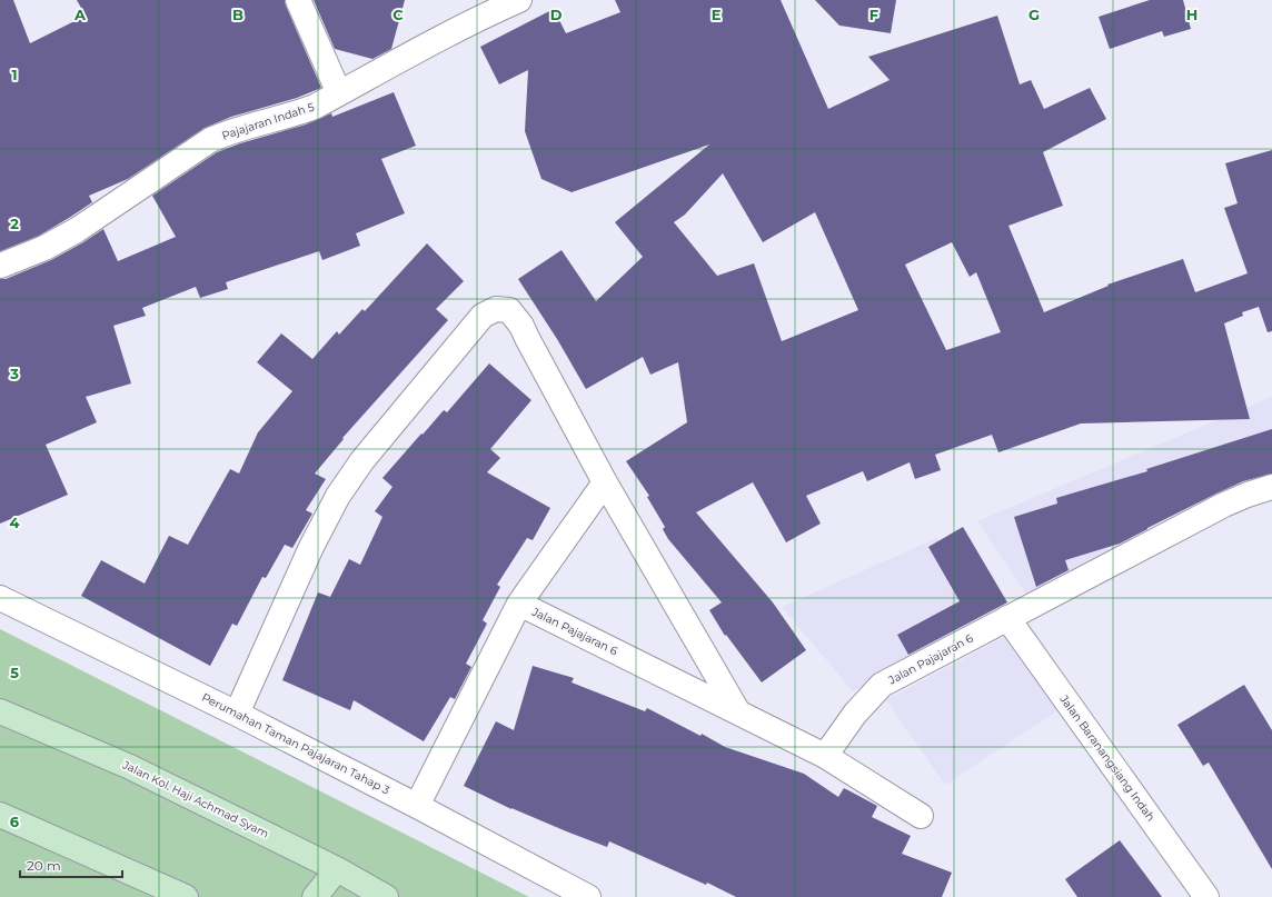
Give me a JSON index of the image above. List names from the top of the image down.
{
  "streets": {
    "main road": ["Jalan Kol. Haji Achmad Syam"],
    "street": [
      "Pajajaran Indah 5",
      "Jalan Pajajaran 6",
      "Perumahan Taman Pajajaran Tahap 3",
      "Jalan Baranangsiang Indah"
    ]
  },
  "crossings": [
    ["Jalan Pajajaran 6", "Jalan Baranangsiang Indah"]
  ],
  "scale_bar": "20 m",
  "grid": {
    "columns": [
      "A",
      "B",
      "C",
      "D",
      "E",
      "F",
      "G",
      "H"
    ],
    "rows": [
      "1",
      "2",
      "3",
      "4",
      "5",
      "6"
    ]
  }
}
